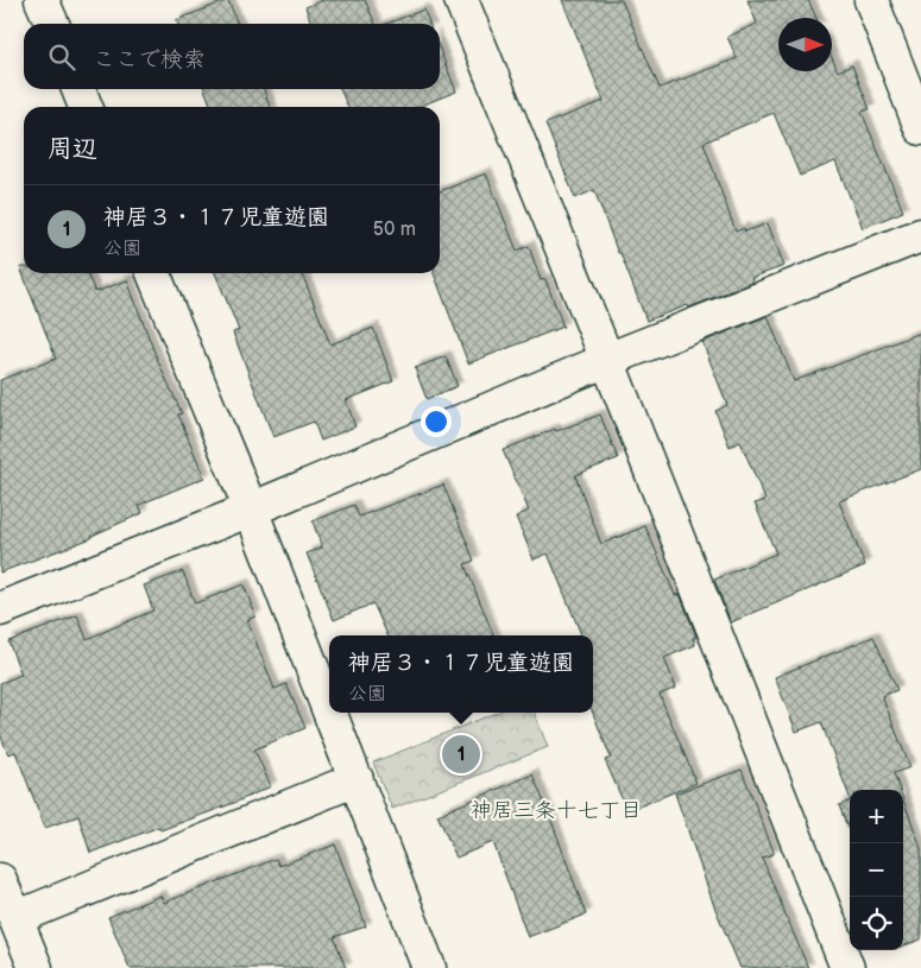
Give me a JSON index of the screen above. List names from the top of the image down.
{
  "districts": ["神居三条十七丁目"],
  "north": "right",
  "page": {
    "search": "ここで検索",
    "heading": "周辺",
    "list": [
      {
        "mark": "1",
        "name": "神居３・１７児童遊園",
        "note": "公園",
        "value": "50 m"
      }
    ],
    "popup": ["神居３・１７児童遊園", "公園"],
    "pins": "1",
    "map_buttons": ["+", "−"]
  }
}
